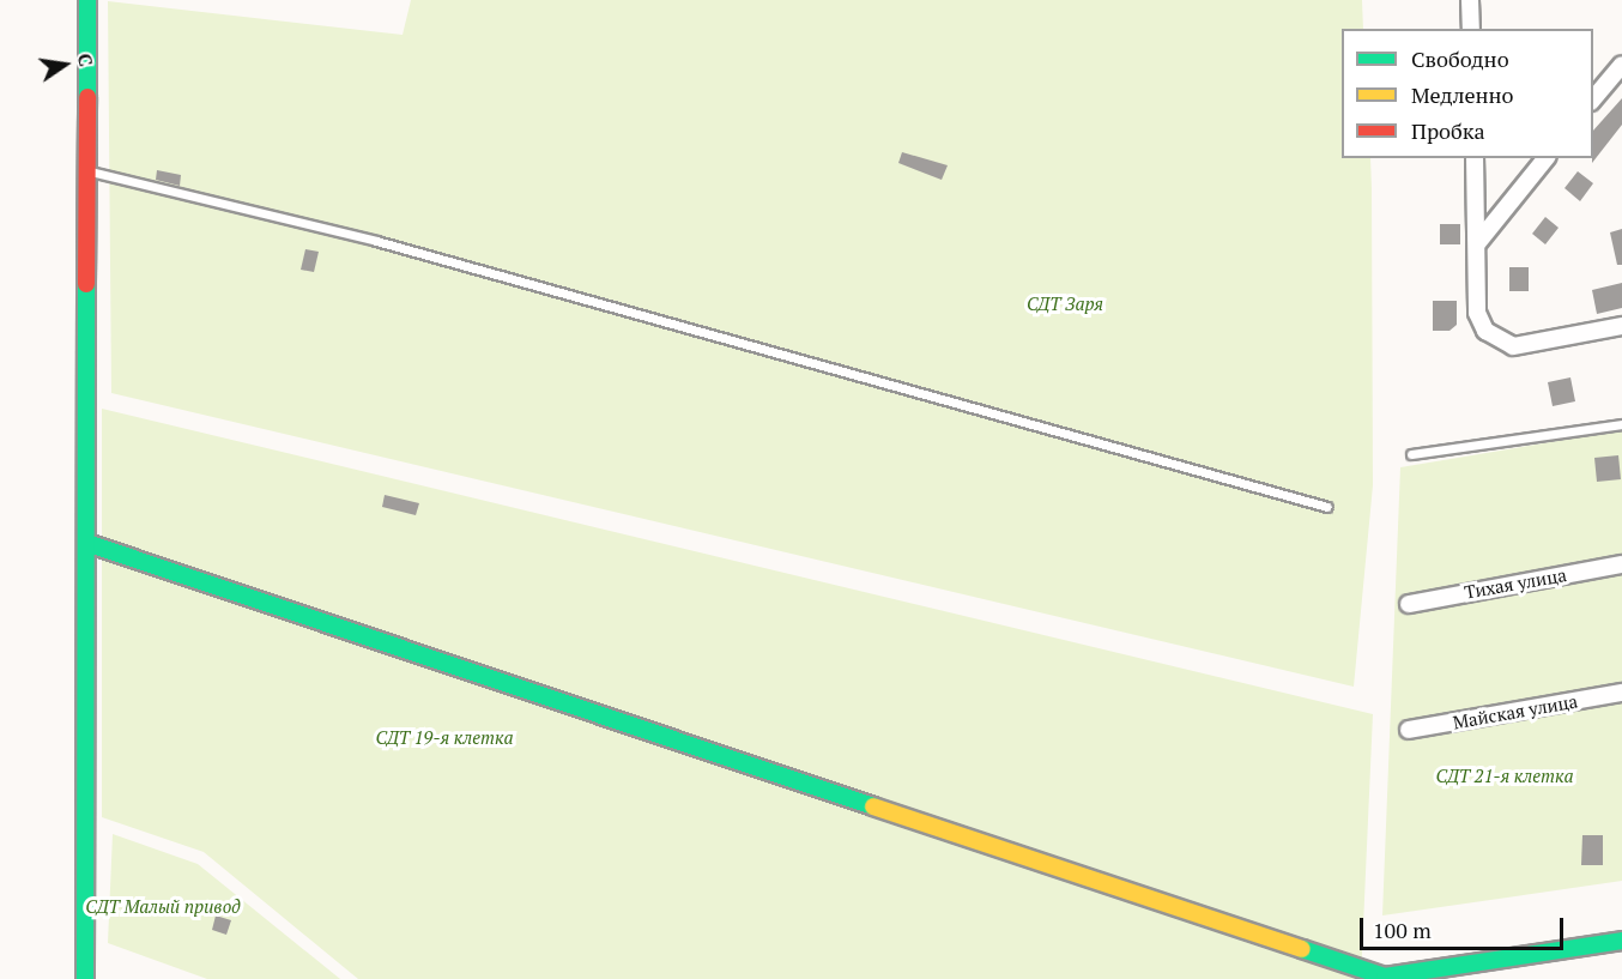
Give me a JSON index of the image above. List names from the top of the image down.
{
  "streets": {
    "street": ["Тихая улица", "Майская улица"]
  },
  "parks": [
    "СДТ Заря",
    "СДТ 19-я клетка",
    "СДТ 21-я клетка",
    "СДТ Малый привод"
  ],
  "legend": ["Свободно", "Медленно", "Пробка"],
  "scale_bar": "100 m",
  "north": "right"
}
